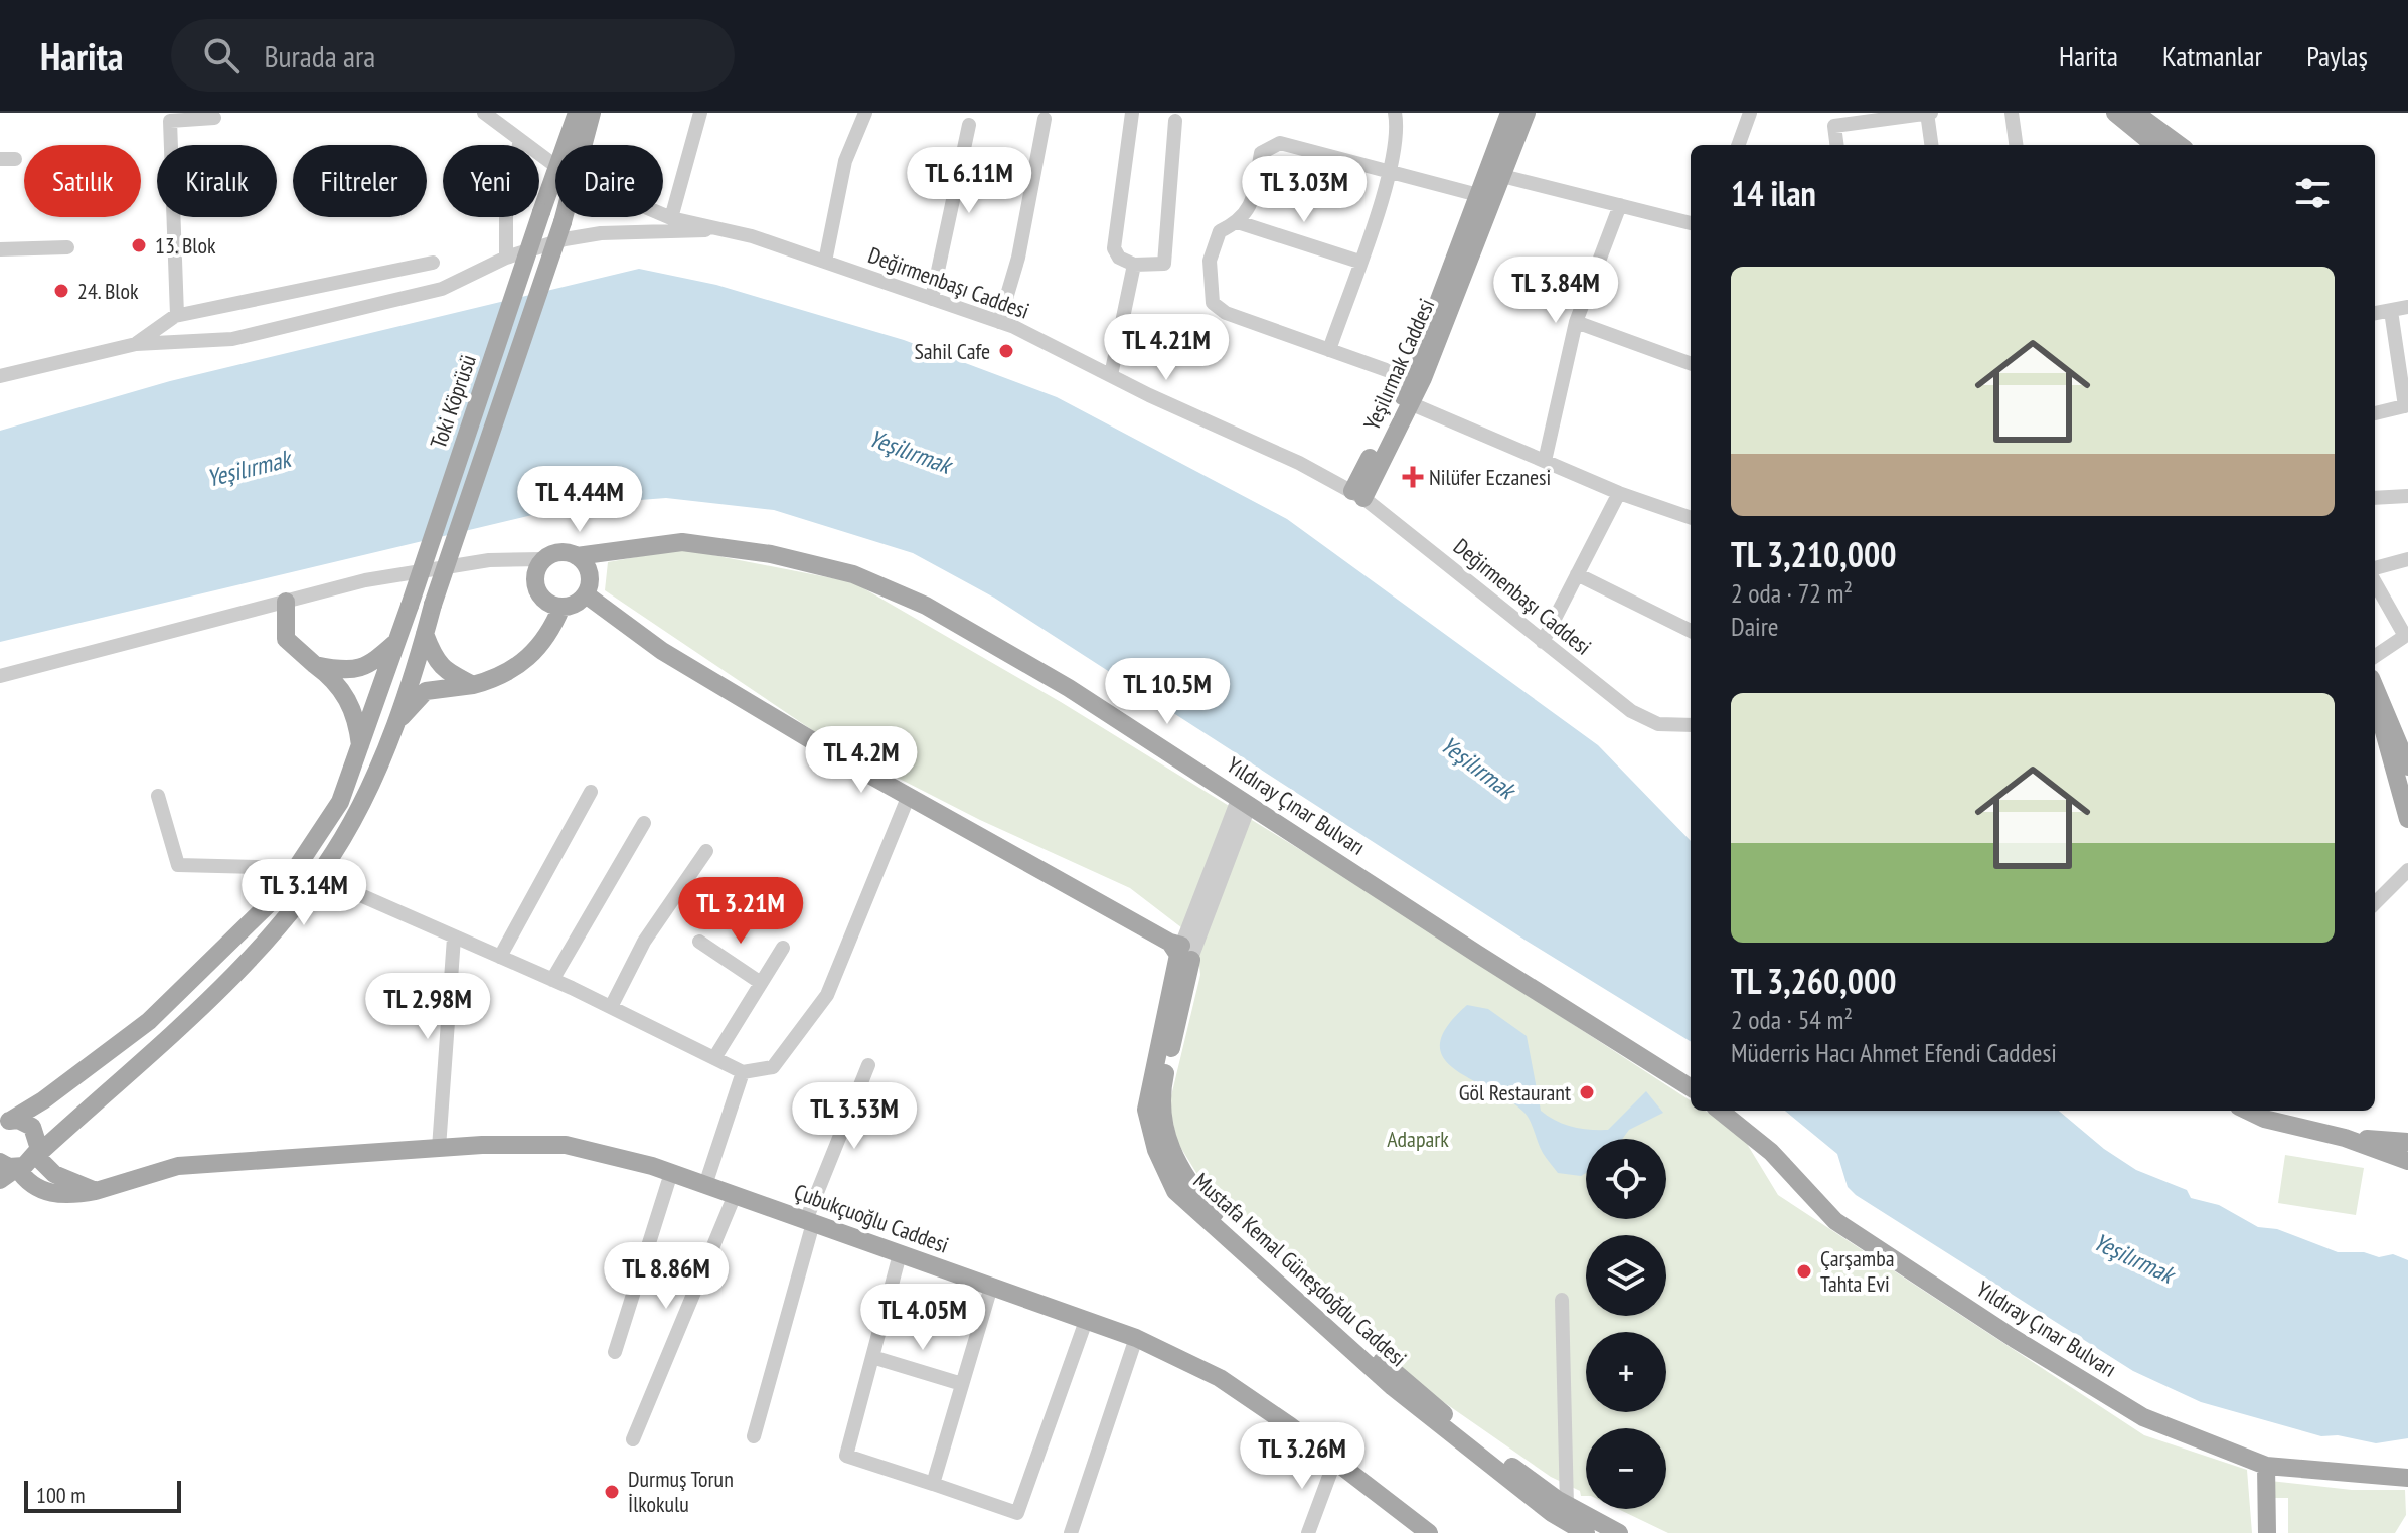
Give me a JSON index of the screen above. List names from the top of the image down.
{
  "streets": {
    "main road": [
      "Yeşilırmak Caddesi",
      "Toki Köprüsü",
      "Yıldıray Çınar Bulvarı",
      "Çubukçuoğlu Caddesi",
      "Mustafa Kemal Güneşdoğdu Caddesi"
    ],
    "street": ["Değirmenbaşı Caddesi"]
  },
  "crossings": [
    ["Değirmenbaşı Caddesi", "Yeşilırmak Caddesi"]
  ],
  "water": ["Yeşilırmak"],
  "parks": ["Adapark"],
  "places": {
    "other": [
      "13. Blok",
      "24. Blok",
      "Sahil Cafe",
      "Göl Restaurant",
      "Çarşamba Tahta Evi",
      "Durmuş Torun İlkokulu"
    ],
    "health": ["Nilüfer Eczanesi"]
  },
  "scale_bar": "100 m",
  "page": {
    "header": "Harita",
    "search": "Burada ara",
    "nav": ["Harita", "Katmanlar", "Paylaş"],
    "chip": [
      "Satılık",
      "Kiralık",
      "Filtreler",
      "Yeni",
      "Daire"
    ],
    "heading": "14 ilan",
    "price": [
      "TL 6.11M",
      "TL 3.03M",
      "TL 3.84M",
      "TL 4.21M",
      "TL 4.44M",
      "TL 10.5M",
      "TL 4.2M",
      "TL 3.14M",
      "TL 3.21M",
      "TL 2.98M",
      "TL 3.53M",
      "TL 8.86M",
      "TL 4.05M",
      "TL 3.26M"
    ],
    "list": [
      {
        "name": "TL 3,210,000",
        "note": "2 oda · 72 m² · Daire"
      },
      {
        "name": "TL 3,260,000",
        "note": "2 oda · 54 m² · Müderris Hacı Ahmet Efendi Caddesi"
      }
    ],
    "map_buttons": ["+", "−"],
    "scale": "100 m"
  }
}
